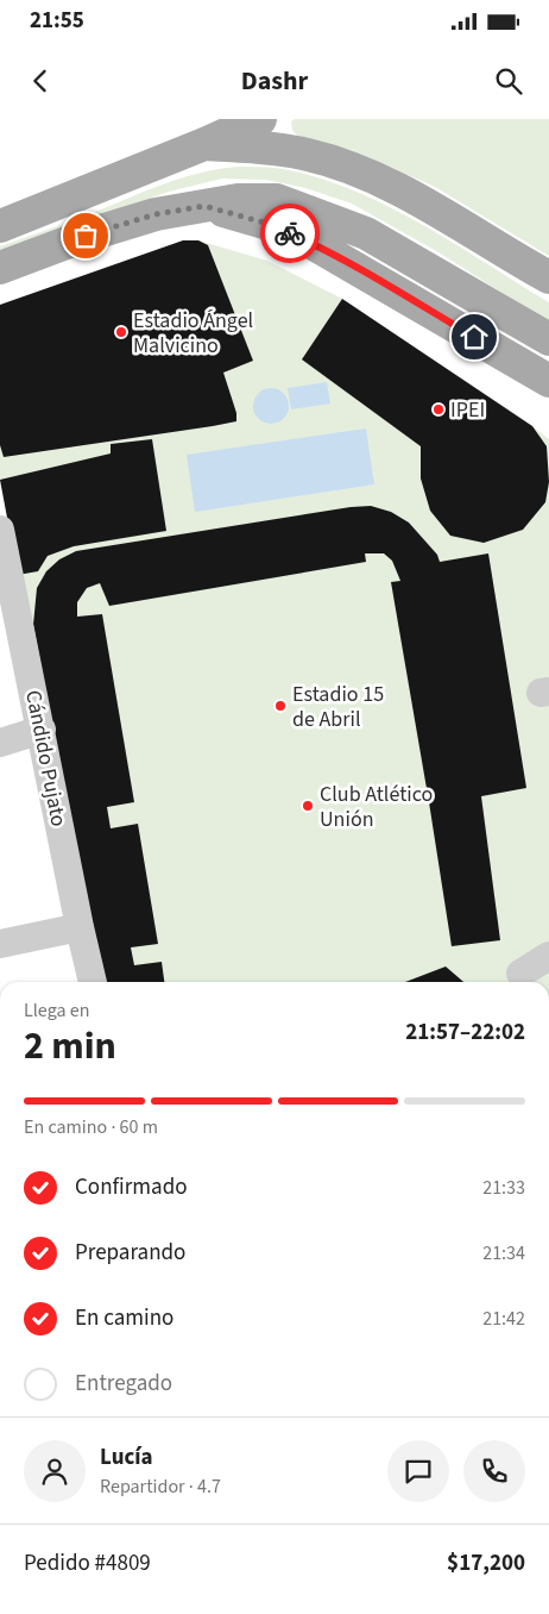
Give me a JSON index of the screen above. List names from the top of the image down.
{
  "streets": {
    "street": ["Cándido Pujato"]
  },
  "places": [
    "Estadio Ángel Malvicino",
    "IPEI",
    "Estadio 15 de Abril",
    "Club Atlético Unión"
  ],
  "page": {
    "status": "21:55",
    "header": "Dashr",
    "heading": ["2 min", "Llega en", "21:57–22:02"],
    "panel": [
      "Lucía",
      "Repartidor · 4.7",
      "Pedido #4809",
      "$17,200"
    ],
    "bar": "En camino · 60 m",
    "list": [
      ["Confirmado", "21:33"],
      ["Preparando", "21:34"],
      ["En camino", "21:42"],
      "Entregado"
    ]
  }
}
